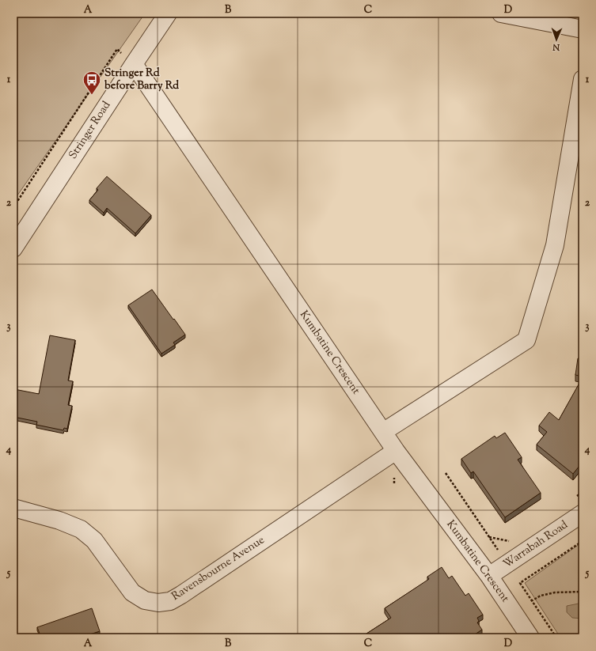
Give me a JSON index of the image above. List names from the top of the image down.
{
  "streets": {
    "street": [
      "Stringer Road",
      "Kumbatine Crescent",
      "Warrabah Road",
      "Ravensbourne Avenue"
    ]
  },
  "crossings": [
    ["Stringer Road", "Kumbatine Crescent"],
    ["Kumbatine Crescent", "Warrabah Road"],
    ["Kumbatine Crescent", "Ravensbourne Avenue"]
  ],
  "places": {
    "bus stop": ["Stringer Rd before Barry Rd"]
  },
  "north": "bottom",
  "grid": {
    "columns": [
      "A",
      "B",
      "C",
      "D"
    ],
    "rows": [
      "1",
      "2",
      "3",
      "4",
      "5"
    ]
  }
}
